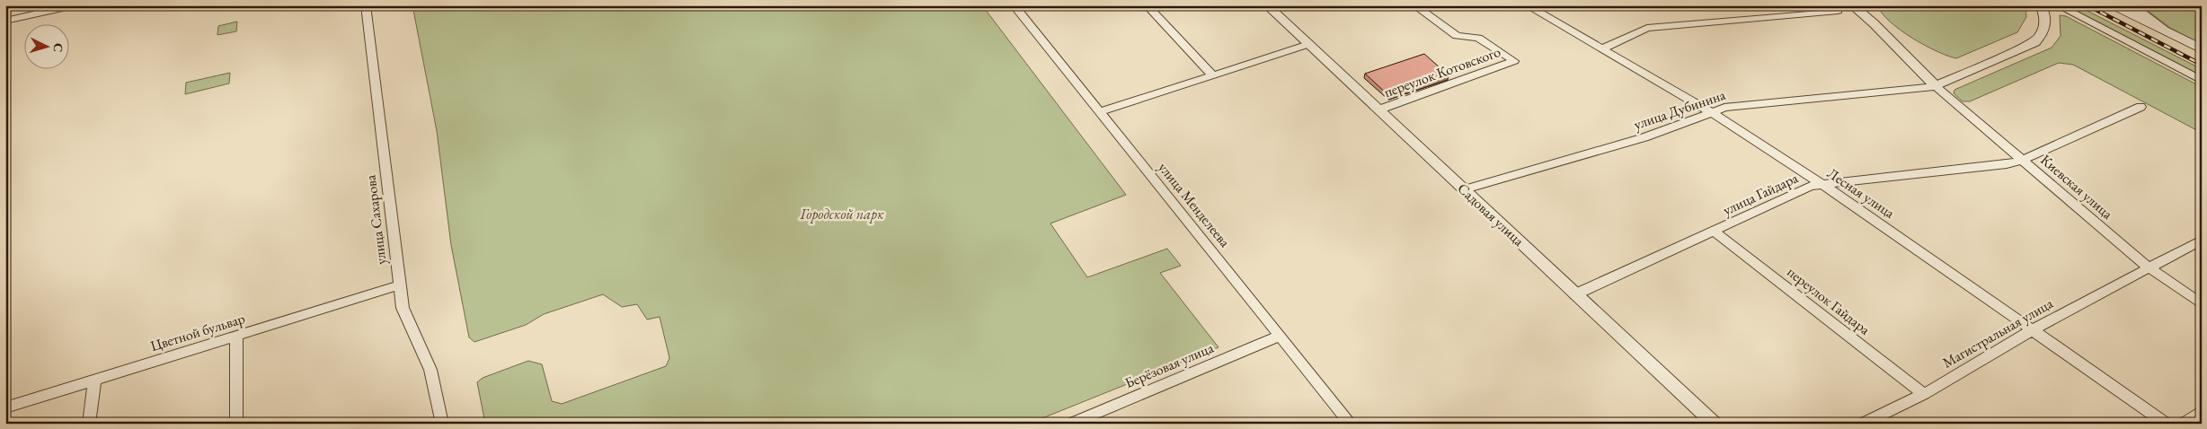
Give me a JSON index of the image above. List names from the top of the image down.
{
  "streets": {
    "street": [
      "переулок Котовского",
      "улица Дубинина",
      "Киевская улица",
      "Лесная улица",
      "улица Гайдара",
      "улица Менделеева",
      "Садовая улица",
      "улица Сахарова",
      "переулок Гайдара",
      "Цветной бульвар",
      "Магистральная улица",
      "Берёзовая улица"
    ]
  },
  "crossings": [
    ["переулок Котовского", "Садовая улица"],
    ["улица Дубинина", "Киевская улица"],
    ["улица Дубинина", "Лесная улица"],
    ["улица Дубинина", "Садовая улица"],
    ["Киевская улица", "улица Гайдара"],
    ["Киевская улица", "Магистральная улица"],
    ["Лесная улица", "улица Гайдара"],
    ["Лесная улица", "Магистральная улица"],
    ["улица Гайдара", "Садовая улица"],
    ["улица Гайдара", "переулок Гайдара"],
    ["улица Менделеева", "Берёзовая улица"],
    ["улица Сахарова", "Цветной бульвар"],
    ["переулок Гайдара", "Магистральная улица"]
  ],
  "parks": ["Городской парк"],
  "north": "right"
}
